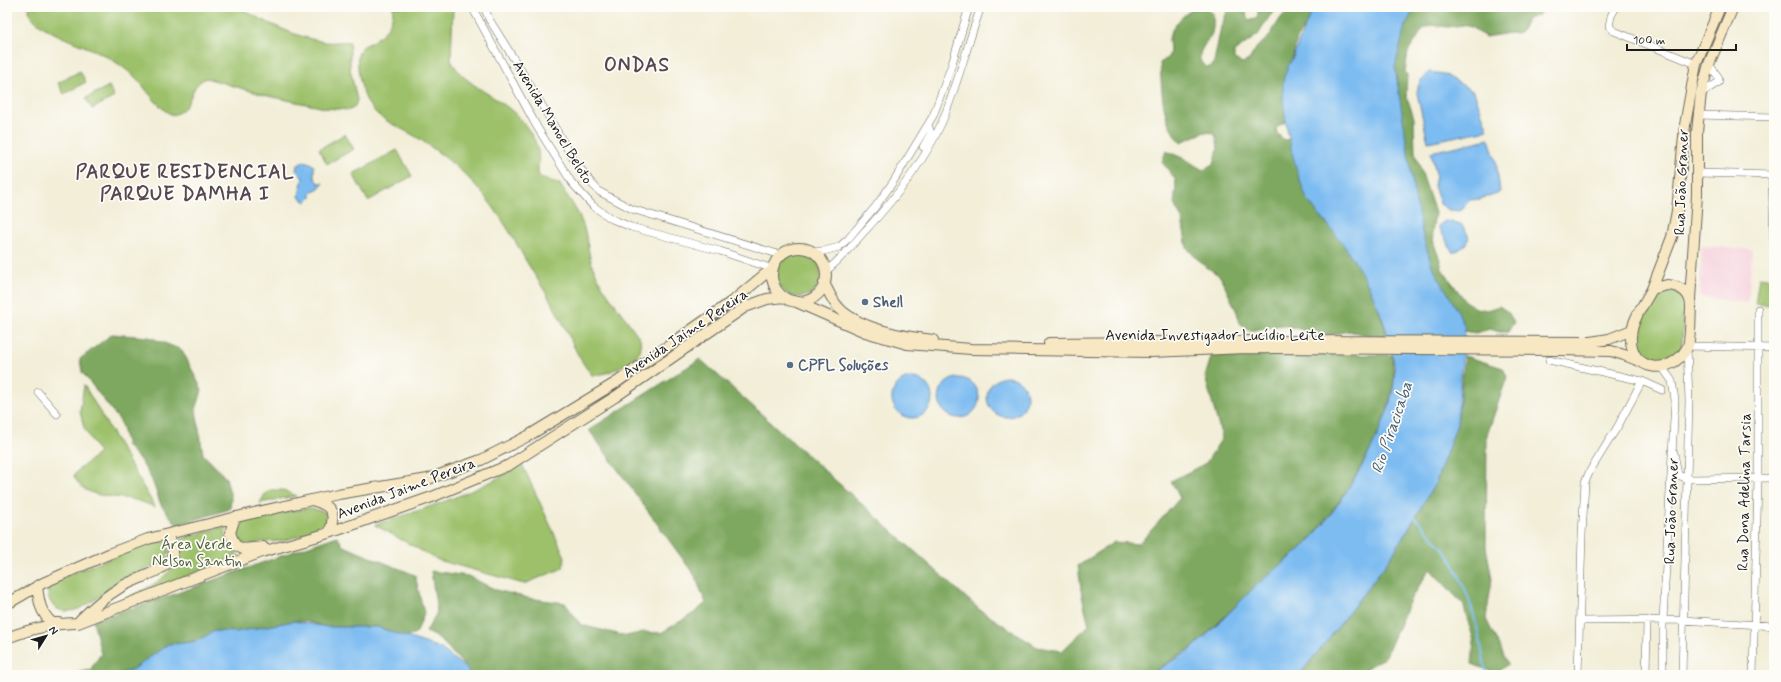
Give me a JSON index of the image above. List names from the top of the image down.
{
  "streets": {
    "main road": ["Rua João Graner", "Avenida Jaime Pereira", "Avenida Investigador Lucídio Leite"],
    "street": ["Avenida Manoel Beloto", "Rua Dona Adelina Tarsia"]
  },
  "crossings": [
    ["Avenida Manoel Beloto", "Avenida Jaime Pereira"],
    ["Avenida Manoel Beloto", "Avenida Investigador Lucídio Leite"],
    ["Rua João Graner", "Avenida Investigador Lucídio Leite"],
    ["Avenida Jaime Pereira", "Avenida Investigador Lucídio Leite"]
  ],
  "districts": ["ONDAS", "PARQUE RESIDENCIAL PARQUE DAMHA I"],
  "water": ["Rio Piracicaba"],
  "parks": ["Área Verde Nelson Santin"],
  "places": ["Shell", "CPFL Soluções"],
  "scale_bar": "100 m",
  "north": "top right"
}
